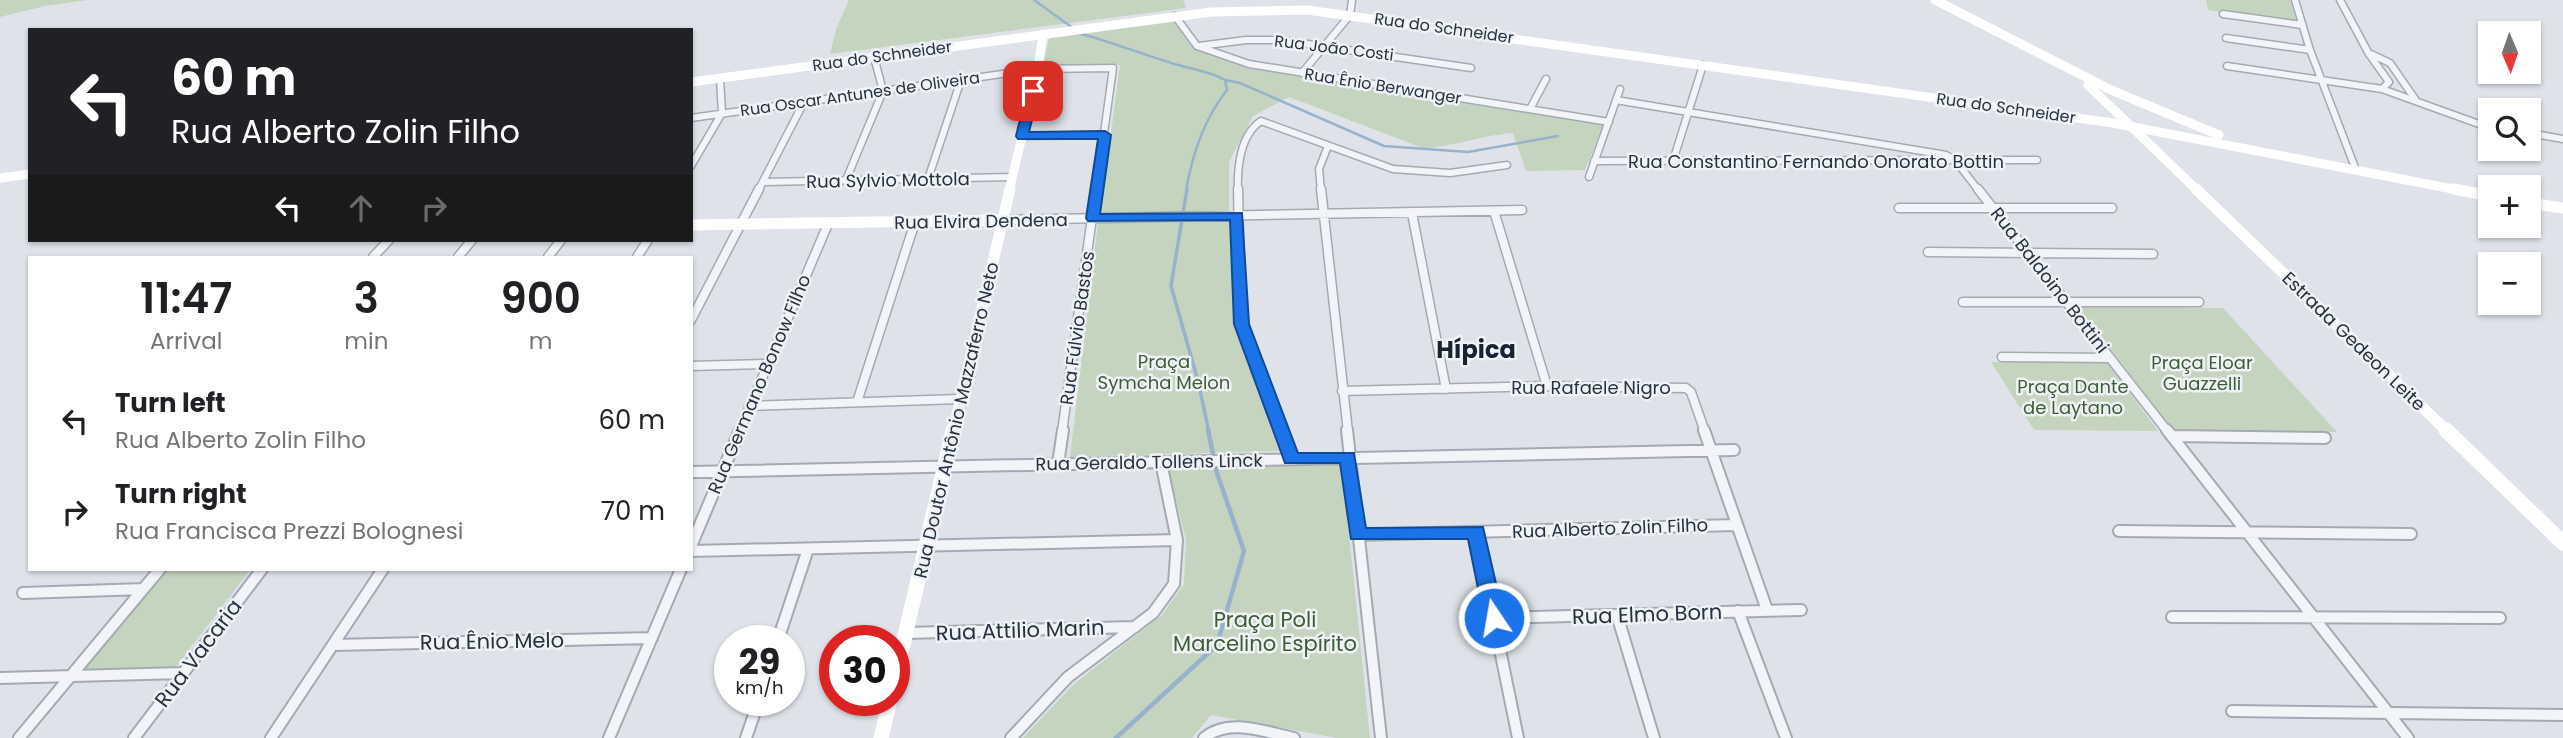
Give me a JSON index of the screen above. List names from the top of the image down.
{
  "streets": {
    "main road": ["Rua do Schneider", "Estrada Gedeon Leite", "Rua Doutor Antônio Mazzaferro Neto"],
    "street": [
      "Rua João Costi",
      "Rua Ênio Berwanger",
      "Rua Oscar Antunes de Oliveira",
      "Rua Constantino Fernando Onorato Bottin",
      "Rua Sylvio Mottola",
      "Rua Elvira Dendena",
      "Rua Baldoino Bottini",
      "Rua Fúlvio Bastos",
      "Rua Germano Bonow Filho",
      "Rua Rafaele Nigro",
      "Rua Geraldo Tollens Linck",
      "Rua Alberto Zolin Filho",
      "Rua Elmo Born",
      "Rua Attilio Marin",
      "Rua Ênio Melo",
      "Rua Vacaria"
    ]
  },
  "crossings": [
    ["Rua do Schneider", "Estrada Gedeon Leite"],
    ["Rua do Schneider", "Rua Doutor Antônio Mazzaferro Neto"],
    ["Rua João Costi", "Rua Ênio Berwanger"],
    ["Rua Oscar Antunes de Oliveira", "Rua Fúlvio Bastos"],
    ["Rua Oscar Antunes de Oliveira", "Rua Doutor Antônio Mazzaferro Neto"],
    ["Rua Constantino Fernando Onorato Bottin", "Rua Baldoino Bottini"],
    ["Rua Sylvio Mottola", "Rua Doutor Antônio Mazzaferro Neto"],
    ["Rua Elvira Dendena", "Rua Fúlvio Bastos"],
    ["Rua Elvira Dendena", "Rua Germano Bonow Filho"],
    ["Rua Elvira Dendena", "Rua Doutor Antônio Mazzaferro Neto"],
    ["Rua Fúlvio Bastos", "Rua Geraldo Tollens Linck"],
    ["Rua Germano Bonow Filho", "Rua Geraldo Tollens Linck"],
    ["Rua Rafaele Nigro", "Rua Geraldo Tollens Linck"],
    ["Rua Rafaele Nigro", "Rua Alberto Zolin Filho"],
    ["Rua Rafaele Nigro", "Rua Elmo Born"],
    ["Rua Doutor Antônio Mazzaferro Neto", "Rua Geraldo Tollens Linck"]
  ],
  "districts": ["Hípica"],
  "parks": [
    "Praça Symcha Melon",
    "Praça Eloar Guazzelli",
    "Praça Dante de Laytano",
    "Praça Poli Marcelino Espírito"
  ],
  "north": "bottom",
  "page": {
    "map_buttons": ["+", "−"],
    "turn": ["60 m", "Rua Alberto Zolin Filho"],
    "eta": [
      "11:47",
      "Arrival",
      "3",
      "min",
      "900",
      "m"
    ],
    "list": [
      {
        "name": "Turn left",
        "note": "Rua Alberto Zolin Filho",
        "value": "60 m"
      },
      {
        "name": "Turn right",
        "note": "Rua Francisca Prezzi Bolognesi",
        "value": "70 m"
      }
    ],
    "speed": "29 km/h",
    "limit": "30"
  }
}
